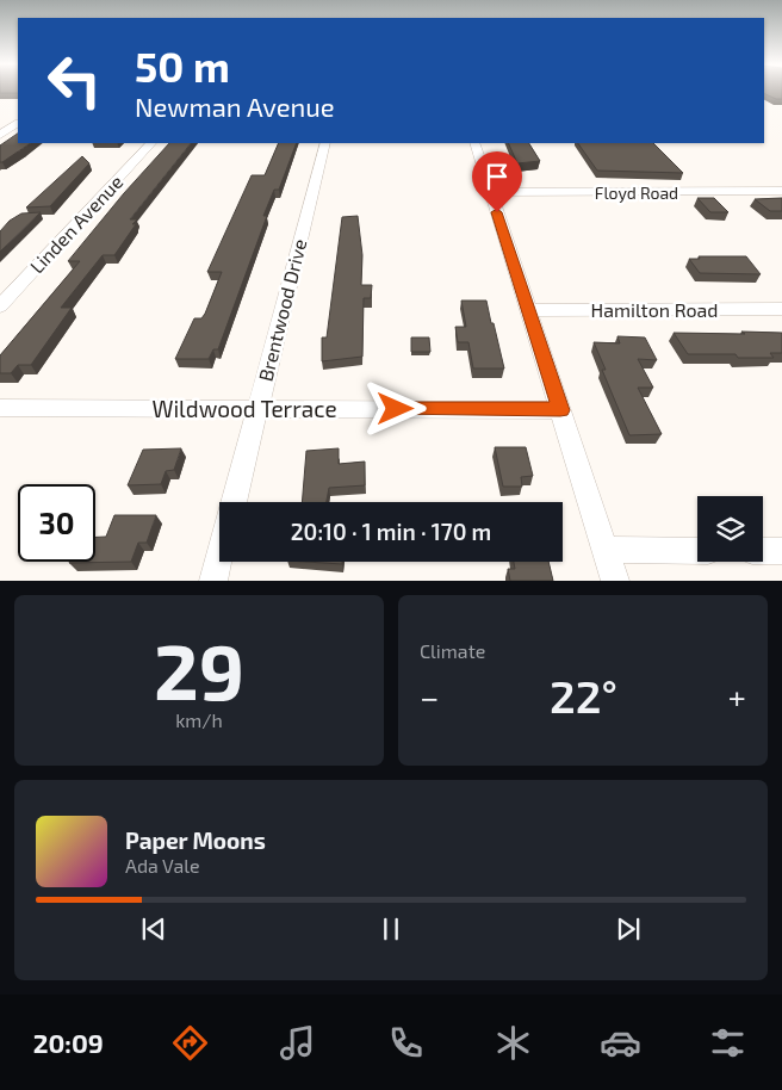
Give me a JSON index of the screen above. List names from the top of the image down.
{
  "streets": {
    "street": [
      "Floyd Road",
      "Linden Avenue",
      "Brentwood Drive",
      "Hamilton Road",
      "Wildwood Terrace"
    ]
  },
  "crossings": [
    ["Brentwood Drive", "Wildwood Terrace"]
  ],
  "page": {
    "turn": ["50 m", "Newman Avenue"],
    "limit": "30",
    "trip": "20:10 · 1 min · 170 m",
    "tile": [
      ["29", "km/h"],
      "Climate"
    ],
    "heat": ["−", "22°", "+"],
    "song": ["Paper Moons", "Ada Vale"],
    "tabs": "20:09"
  }
}
